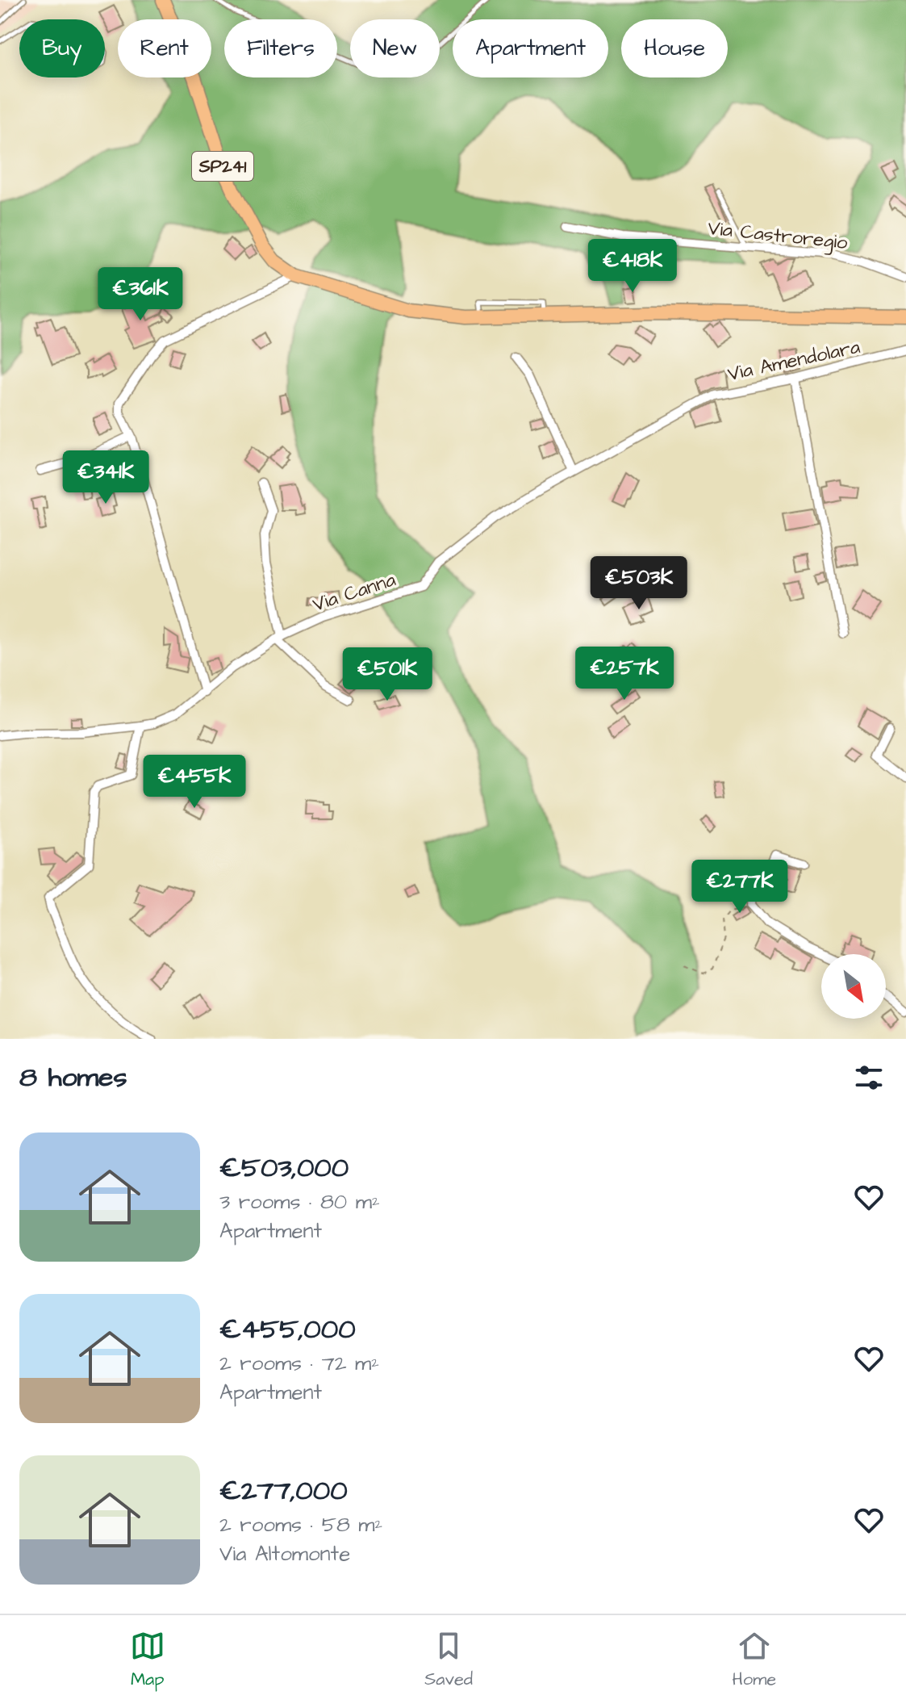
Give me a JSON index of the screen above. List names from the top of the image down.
{
  "streets": {
    "main road": ["SP241"],
    "street": ["Via Castroregio", "Via Amendolara", "Via Canna"]
  },
  "crossings": [
    ["Via Amendolara", "Via Canna"]
  ],
  "north": "bottom right",
  "page": {
    "chip": [
      "Buy",
      "Rent",
      "Filters",
      "New",
      "Apartment",
      "House"
    ],
    "price": [
      "€418K",
      "€361K",
      "€341K",
      "€503K",
      "€257K",
      "€501K",
      "€455K",
      "€277K"
    ],
    "heading": "8 homes",
    "list": [
      {
        "name": "€503,000",
        "note": "3 rooms · 80 m² · Apartment"
      },
      {
        "name": "€455,000",
        "note": "2 rooms · 72 m² · Apartment"
      },
      {
        "name": "€277,000",
        "note": "2 rooms · 58 m² · Via Altomonte"
      }
    ],
    "tabs": ["Map", "Saved", "Home"]
  }
}
